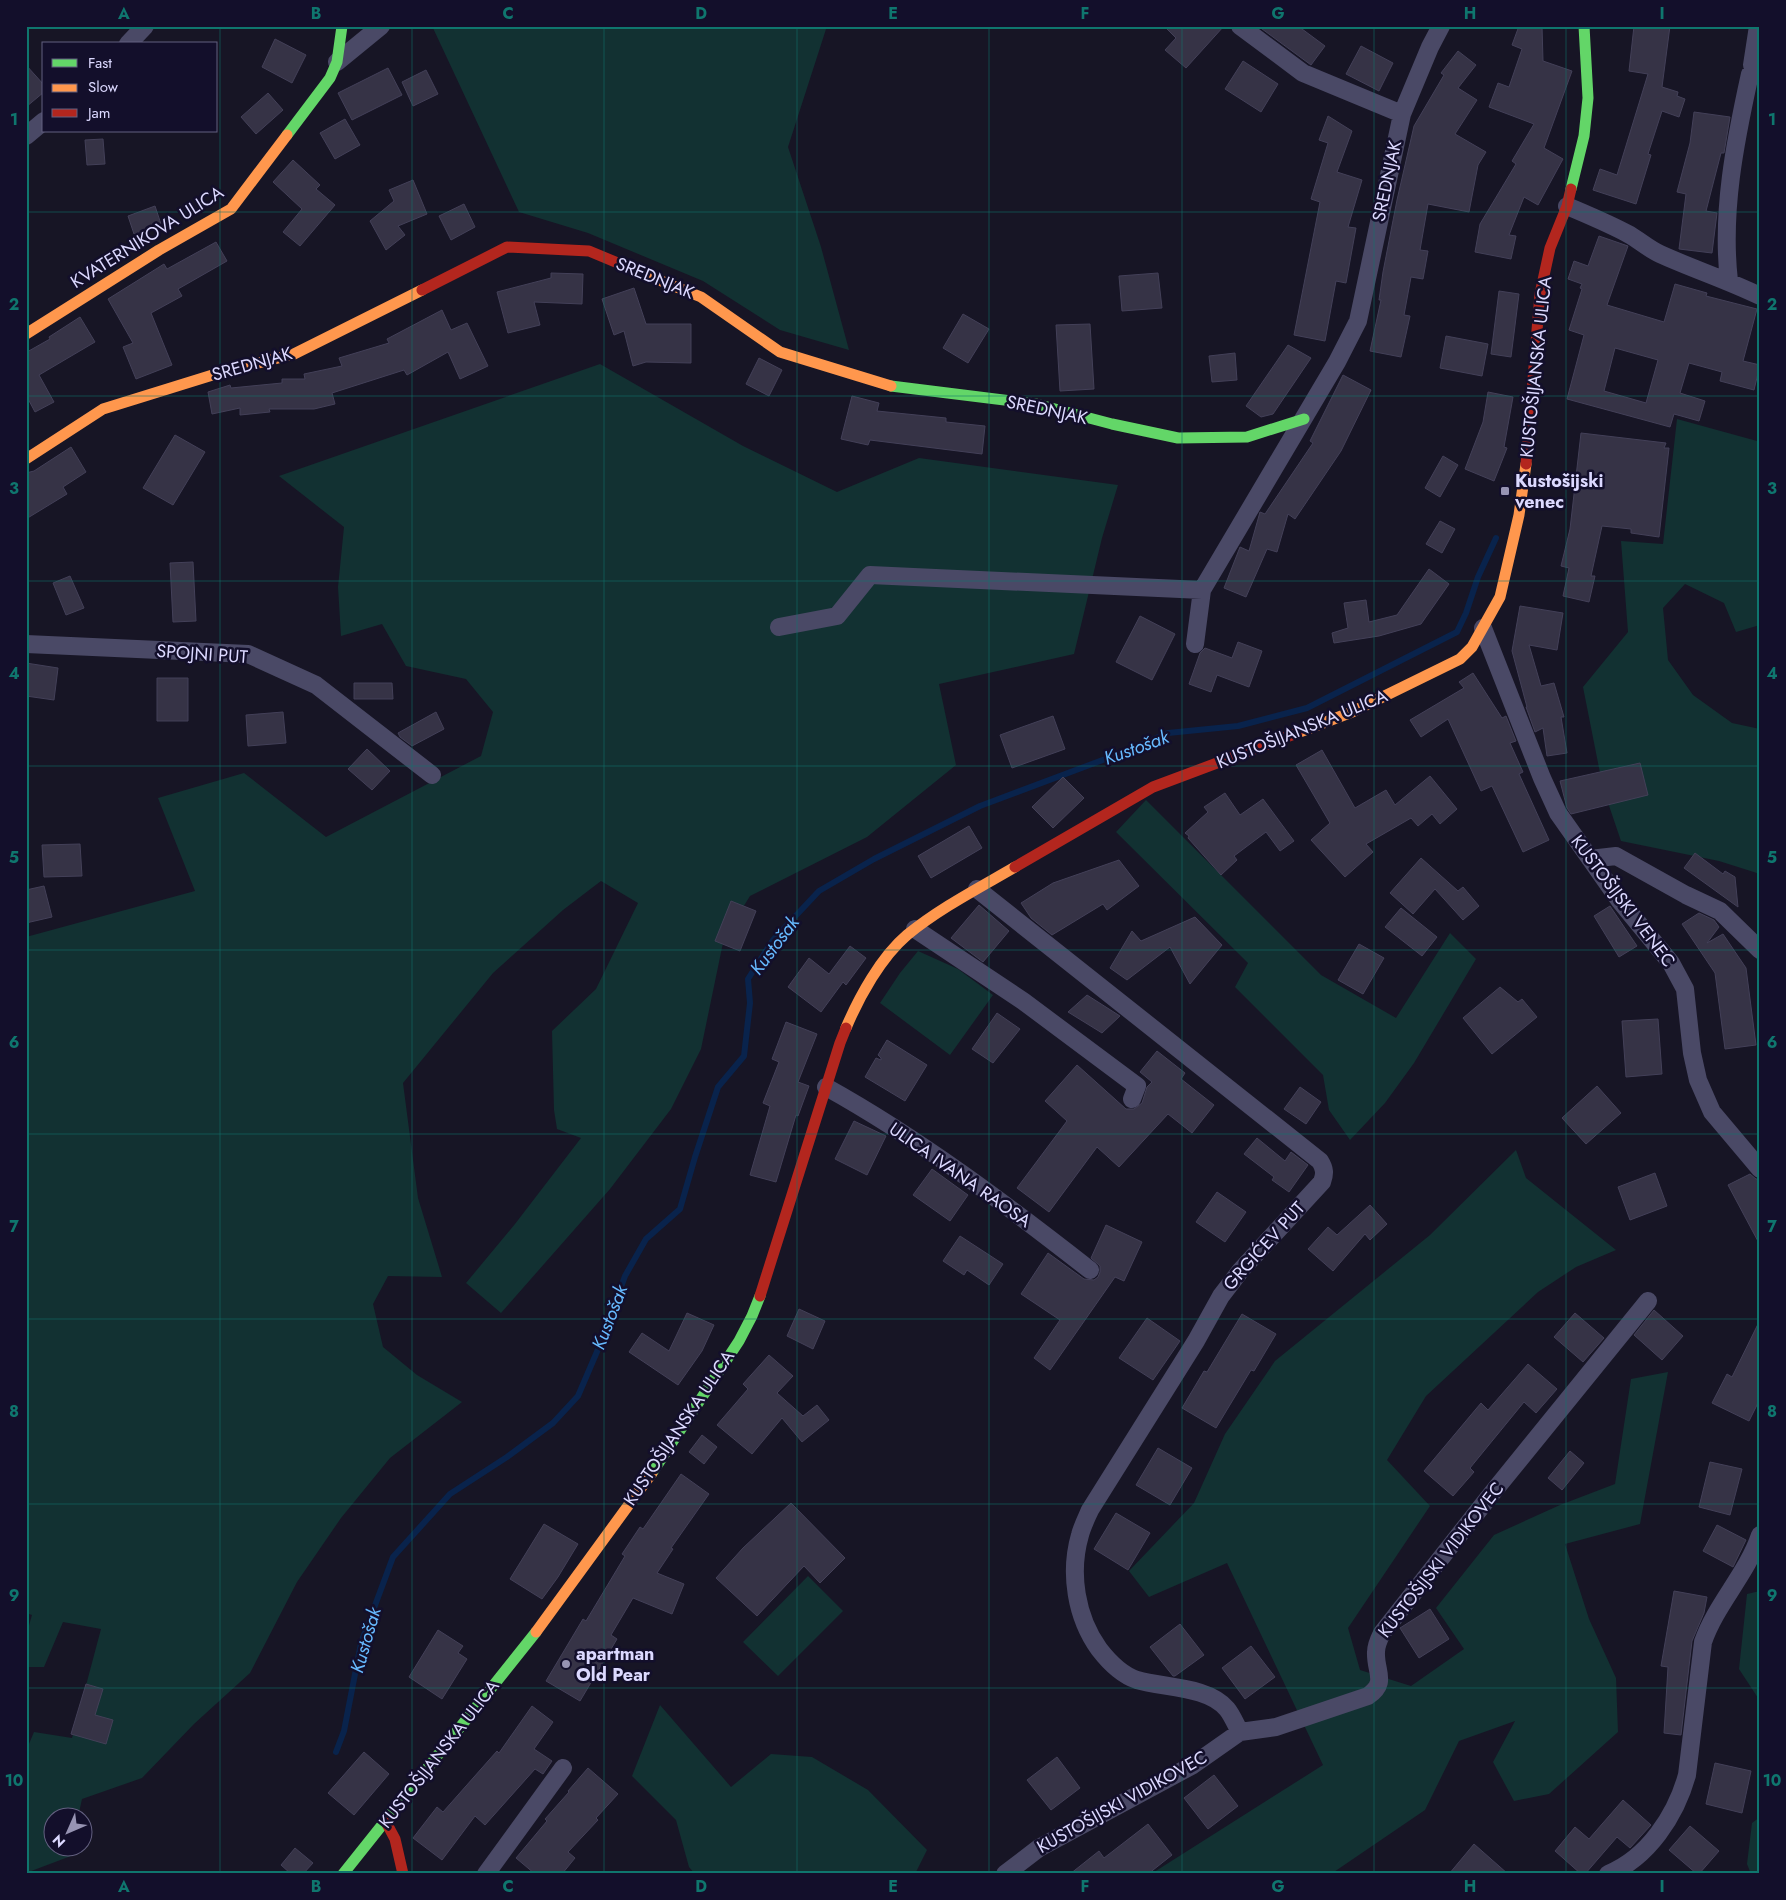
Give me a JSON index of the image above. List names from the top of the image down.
{
  "streets": {
    "street": [
      "SREDNJAK",
      "KVATERNIKOVA ULICA",
      "KUSTOŠIJANSKA ULICA",
      "SPOJNI PUT",
      "KUSTOŠIJSKI VENEC",
      "ULICA IVANA RAOSA",
      "GRGIĆEV PUT",
      "KUSTOŠIJSKI VIDIKOVEC"
    ]
  },
  "crossings": [
    ["KUSTOŠIJANSKA ULICA", "KUSTOŠIJSKI VENEC"],
    ["KUSTOŠIJANSKA ULICA", "ULICA IVANA RAOSA"],
    ["KUSTOŠIJANSKA ULICA", "GRGIĆEV PUT"],
    ["GRGIĆEV PUT", "KUSTOŠIJSKI VIDIKOVEC"]
  ],
  "water": ["Kustošak"],
  "places": {
    "transit": ["Kustošijski venec"],
    "other": ["apartman Old Pear"]
  },
  "legend": ["Fast", "Slow", "Jam"],
  "north": "bottom left",
  "grid": {
    "columns": [
      "A",
      "B",
      "C",
      "D",
      "E",
      "F",
      "G",
      "H",
      "I"
    ],
    "rows": [
      "1",
      "2",
      "3",
      "4",
      "5",
      "6",
      "7",
      "8",
      "9",
      "10"
    ]
  }
}
